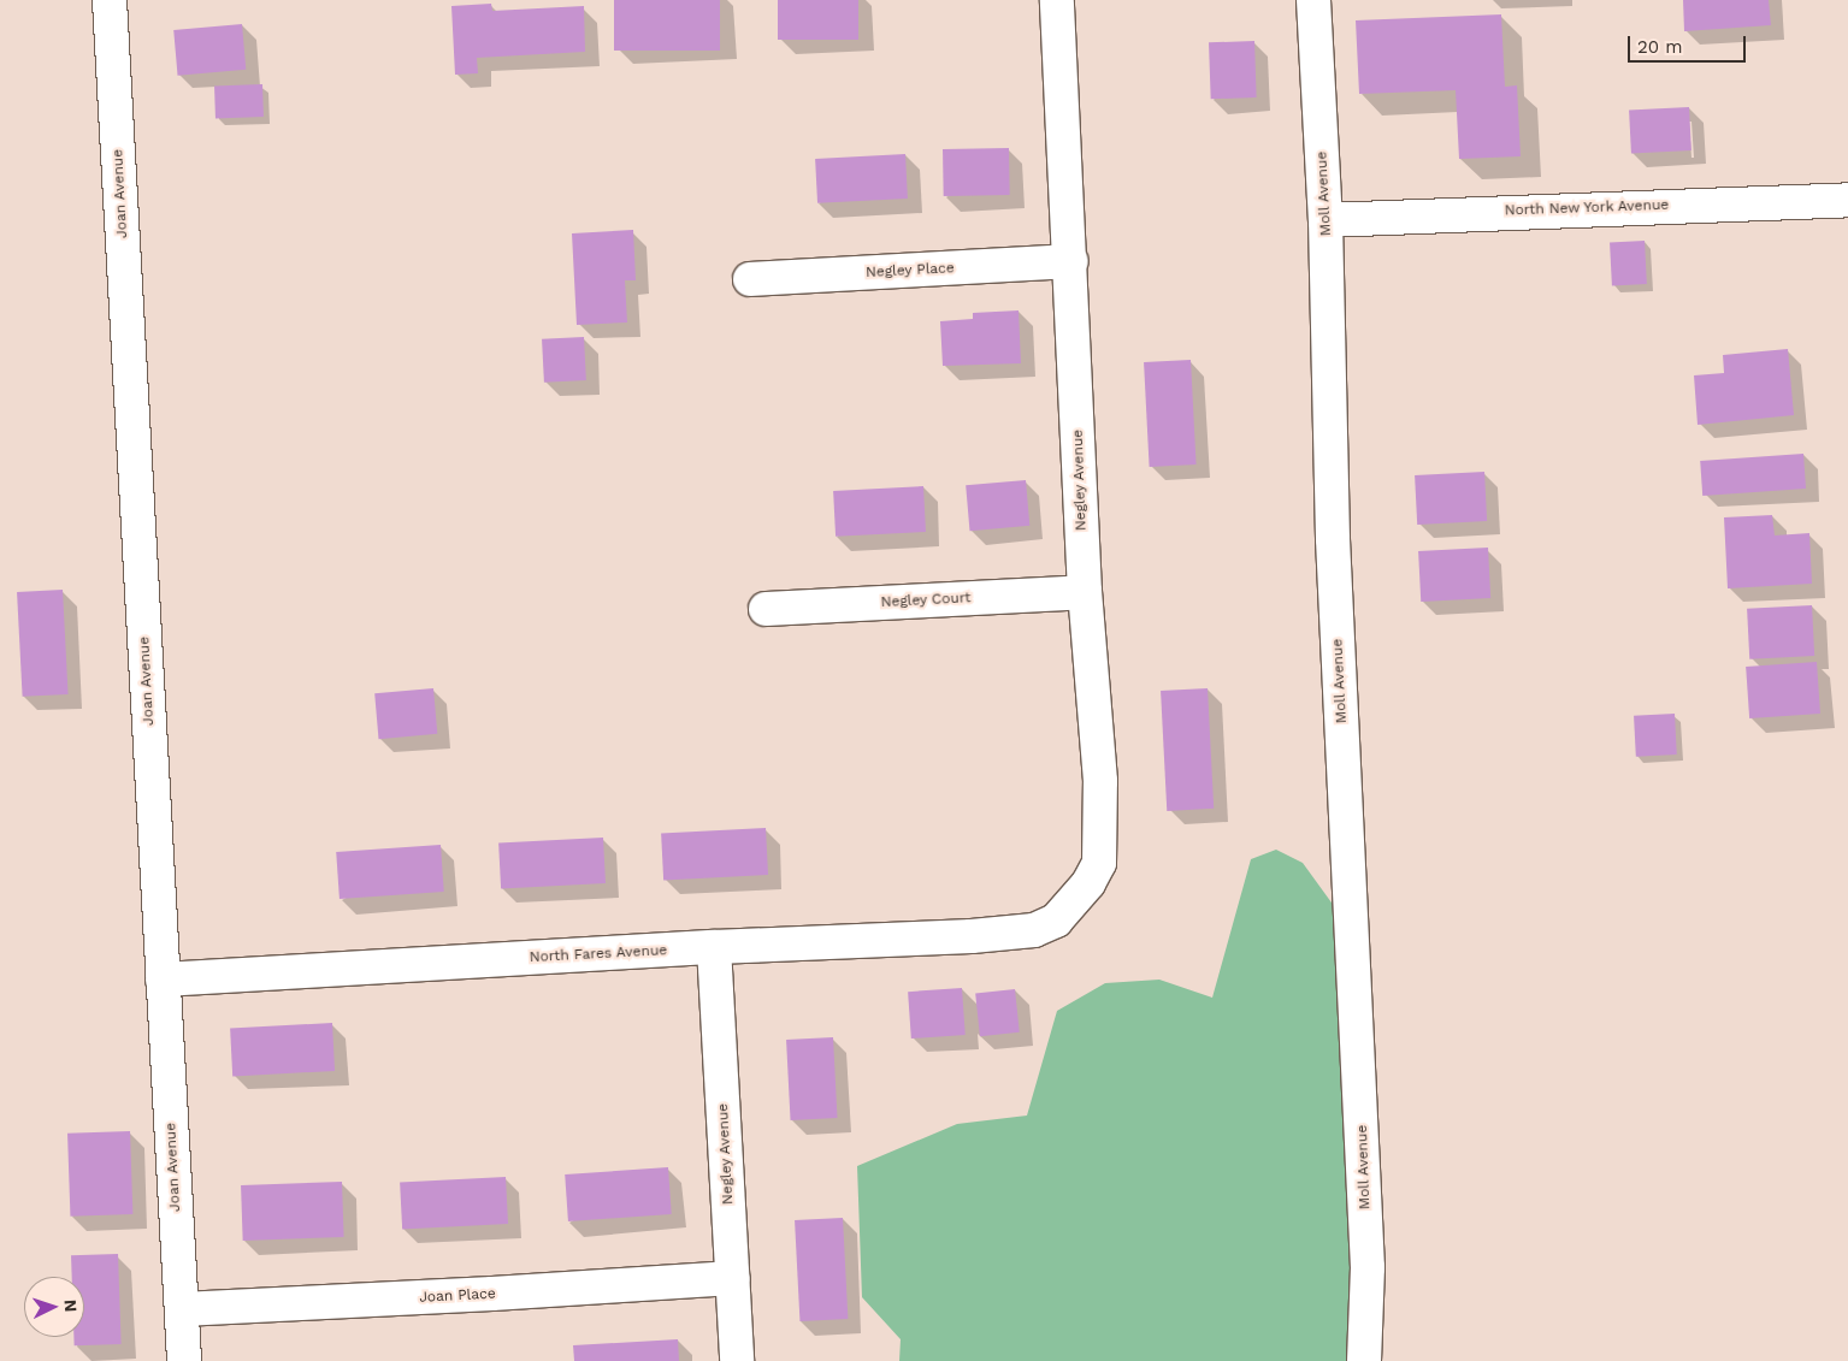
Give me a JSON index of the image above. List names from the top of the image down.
{
  "streets": {
    "street": [
      "Joan Avenue",
      "Moll Avenue",
      "North New York Avenue",
      "Negley Place",
      "Negley Avenue",
      "Negley Court",
      "North Fares Avenue",
      "Joan Place"
    ]
  },
  "crossings": [
    ["Joan Avenue", "North Fares Avenue"],
    ["Joan Avenue", "Joan Place"],
    ["Moll Avenue", "North New York Avenue"],
    ["Negley Place", "Negley Avenue"],
    ["Negley Avenue", "Negley Court"],
    ["Negley Avenue", "North Fares Avenue"],
    ["Negley Avenue", "Joan Place"]
  ],
  "scale_bar": "20 m",
  "north": "right"
}
